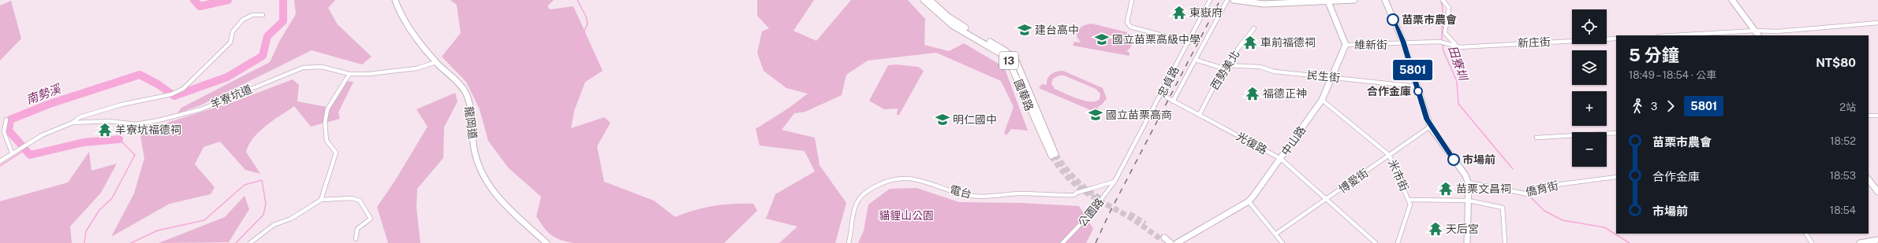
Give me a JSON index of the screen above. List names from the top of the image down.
{
  "streets": {
    "street": [
      "新庄街",
      "維新街",
      "13",
      "西勢美北",
      "民生街",
      "忠貞路",
      "國華路",
      "羊寮坑道",
      "龍岡道",
      "中山路",
      "光復路",
      "米市街",
      "博愛街",
      "僑育街",
      "電台",
      "公園路"
    ]
  },
  "crossings": [
    ["新庄街", "維新街"],
    ["維新街", "中山路"],
    ["西勢美北", "民生街"],
    ["西勢美北", "光復路"],
    ["民生街", "中山路"],
    ["忠貞路", "光復路"],
    ["忠貞路", "電台"],
    ["忠貞路", "公園路"],
    ["羊寮坑道", "龍岡道"],
    ["中山路", "光復路"],
    ["中山路", "米市街"],
    ["光復路", "博愛街"],
    ["米市街", "博愛街"]
  ],
  "water": ["田寮圳", "南勢溪"],
  "parks": ["貓貍山公園"],
  "places": {
    "temple": [
      "東嶽府",
      "車前福德祠",
      "福德正神",
      "羊寮坑福德祠",
      "苗栗文昌祠",
      "天后宮"
    ],
    "other": ["苗栗市農會", "合作金庫", "市場前"],
    "school or university": [
      "建台高中",
      "國立苗栗高級中學",
      "國立苗栗高商",
      "明仁國中"
    ]
  },
  "lines": ["bus line 5801"],
  "page": {
    "on_map": "5801",
    "map_buttons": ["+", "−"],
    "heading": ["5 分鐘", "18:49 – 18:54 · 公車", "NT$80"],
    "legs": ["3", "5801", "2站"],
    "list": [
      {
        "name": "苗栗市農會",
        "value": "18:52"
      },
      {
        "name": "合作金庫",
        "value": "18:53"
      },
      {
        "name": "市場前",
        "value": "18:54"
      }
    ]
  }
}
